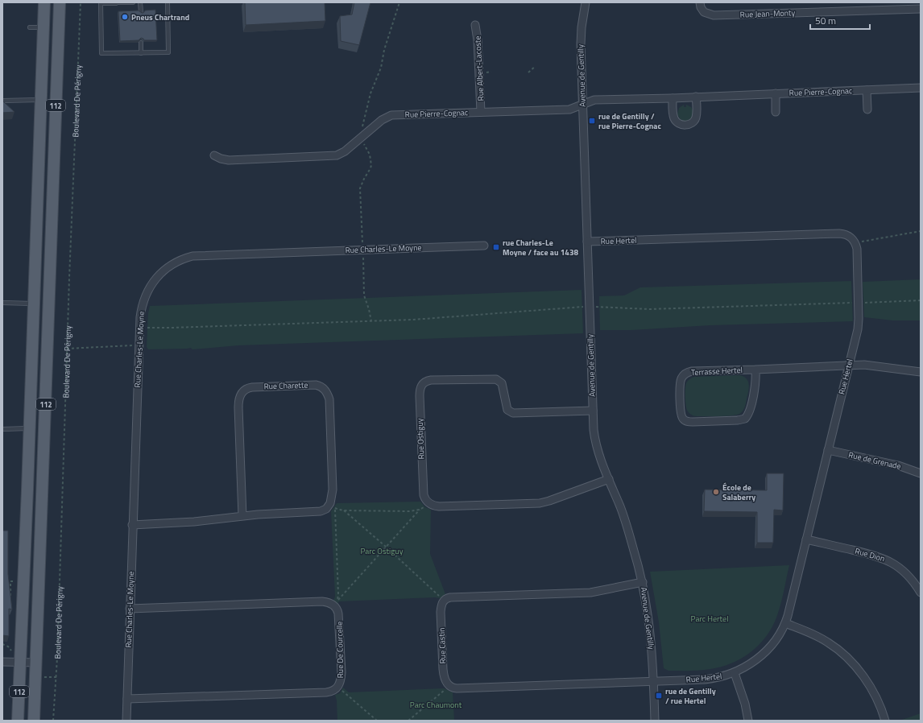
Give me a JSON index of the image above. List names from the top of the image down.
{
  "streets": {
    "main road": ["112"],
    "street": [
      "Rue Jean-Monty",
      "Rue Albert-Lacoste",
      "Avenue de Gentilly",
      "Rue Pierre-Cognac",
      "Rue Hertel",
      "Rue Charles-Le Moyne",
      "Terrasse Hertel",
      "Rue Charette",
      "Rue Ostiguy",
      "Rue de Grenade",
      "Rue Dion",
      "Rue Castin",
      "Rue De Courcelle"
    ],
    "path": ["Boulevard De Périgny"]
  },
  "crossings": [
    ["Rue Albert-Lacoste", "Rue Pierre-Cognac"],
    ["Avenue de Gentilly", "Rue Pierre-Cognac"],
    ["Avenue de Gentilly", "Rue Hertel"],
    ["Avenue de Gentilly", "Rue Ostiguy"],
    ["Rue Hertel", "Terrasse Hertel"],
    ["Rue Hertel", "Rue de Grenade"],
    ["Rue Hertel", "Rue Dion"],
    ["Rue Charles-Le Moyne", "Rue Charette"],
    ["Rue Charles-Le Moyne", "Rue De Courcelle"]
  ],
  "parks": ["Parc Ostiguy", "Parc Hertel", "Parc Chaumont"],
  "places": {
    "other": ["Pneus Chartrand", "École de Salaberry"],
    "transit": ["rue de Gentilly / rue Pierre-Cognac", "rue Charles-Le Moyne / face au 1438", "rue de Gentilly / rue Hertel"]
  },
  "scale_bar": "50 m"
}
